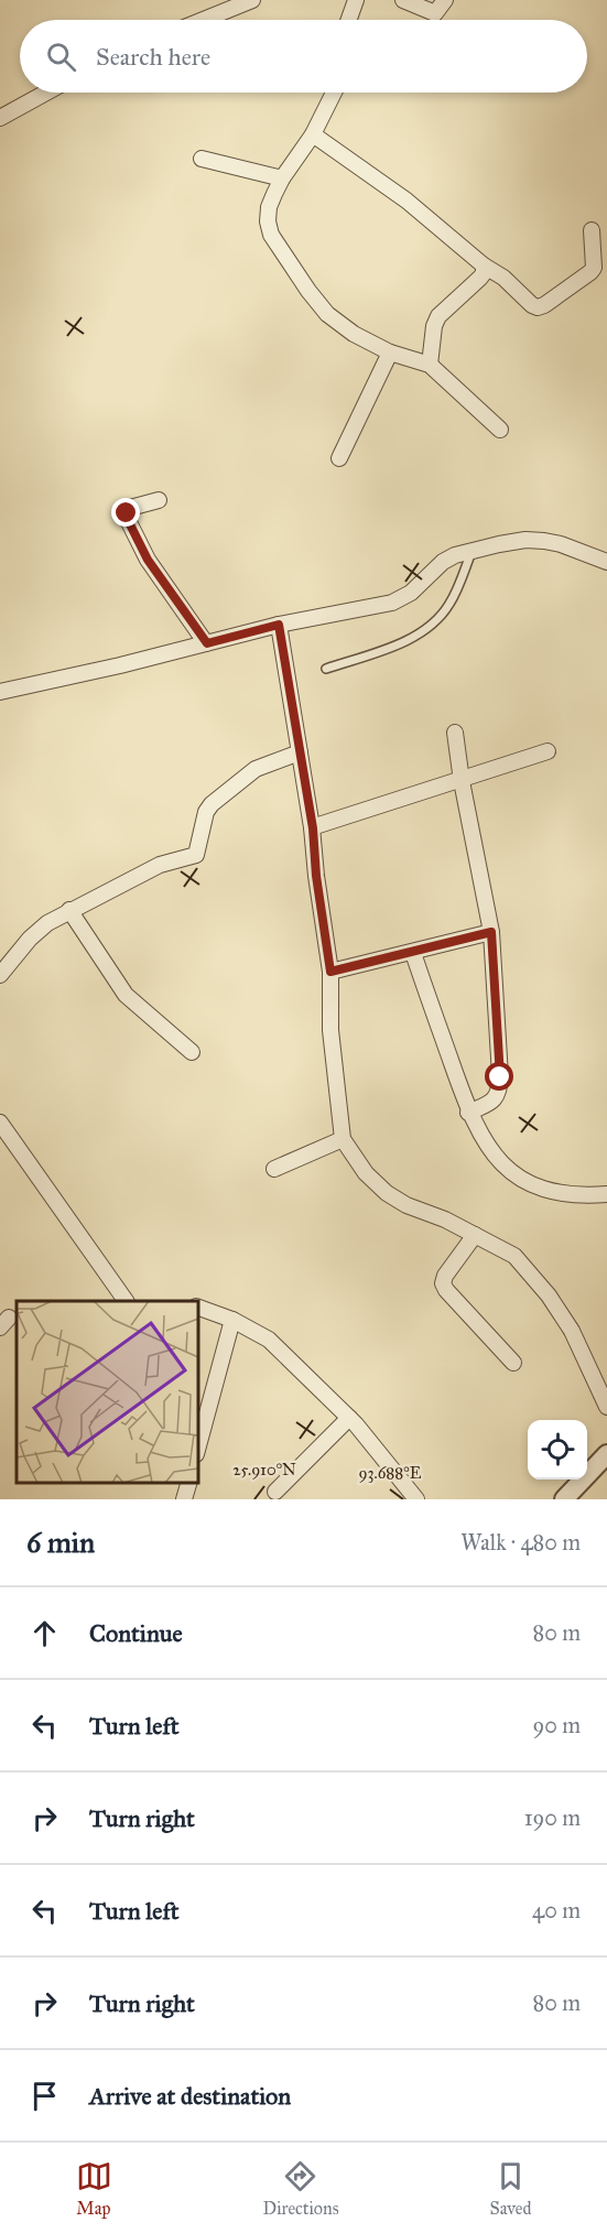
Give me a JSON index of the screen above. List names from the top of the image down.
{
  "page": {
    "search": "Search here",
    "heading": ["6 min", "Walk · 480 m"],
    "list": [
      ["Continue", "80 m"],
      ["Turn left", "90 m"],
      ["Turn right", "190 m"],
      ["Turn left", "40 m"],
      ["Turn right", "80 m"],
      "Arrive at destination"
    ],
    "nav": ["Map", "Directions", "Saved"]
  },
  "coordinates": ["25.910°N", "93.688°E"]
}
